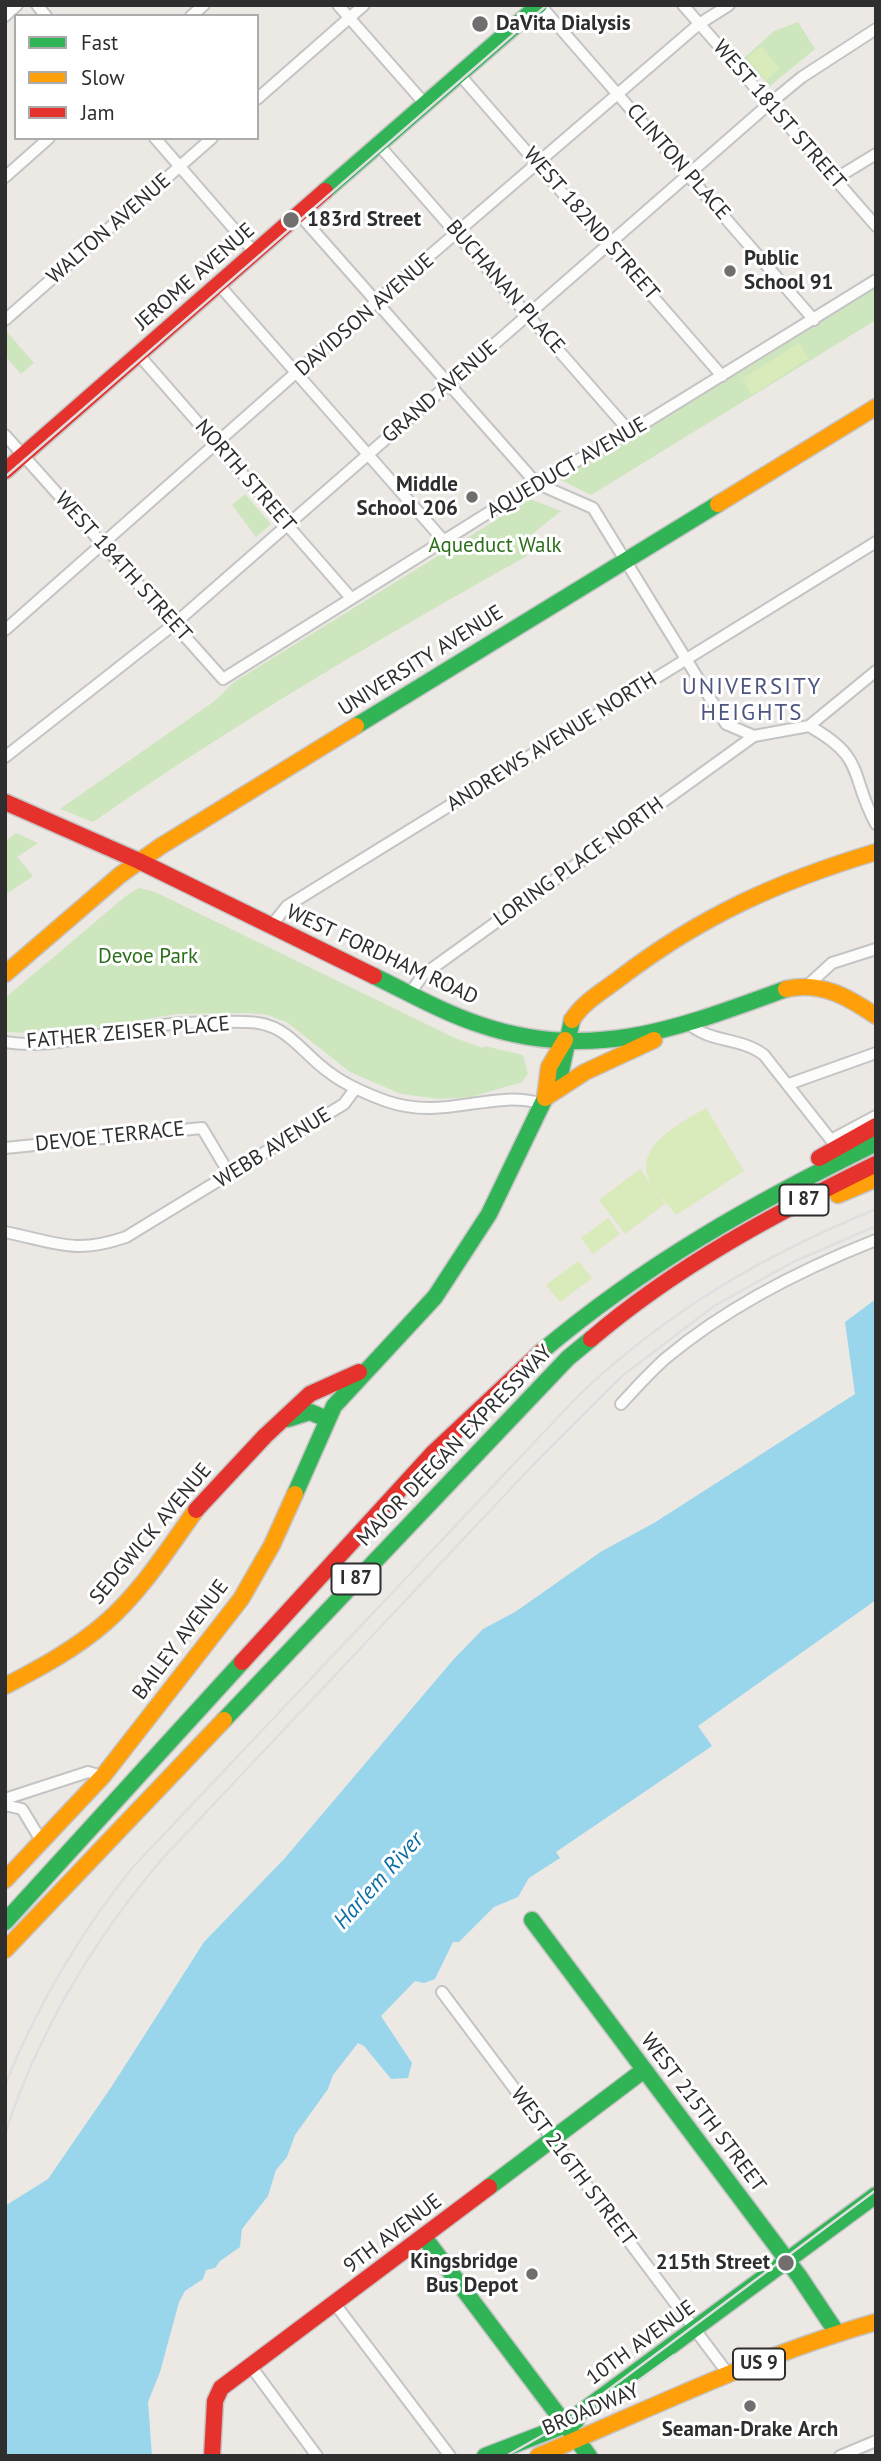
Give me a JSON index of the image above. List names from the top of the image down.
{
  "streets": {
    "main road": [
      "JEROME AVENUE",
      "UNIVERSITY AVENUE",
      "WEST FORDHAM ROAD",
      "I 87",
      "MAJOR DEEGAN EXPRESSWAY",
      "SEDGWICK AVENUE",
      "BAILEY AVENUE",
      "WEST 215TH STREET",
      "9TH AVENUE",
      "10TH AVENUE",
      "US 9",
      "BROADWAY"
    ],
    "street": [
      "WEST 181ST STREET",
      "CLINTON PLACE",
      "WEST 182ND STREET",
      "WALTON AVENUE",
      "BUCHANAN PLACE",
      "DAVIDSON AVENUE",
      "GRAND AVENUE",
      "AQUEDUCT AVENUE",
      "NORTH STREET",
      "WEST 184TH STREET",
      "ANDREWS AVENUE NORTH",
      "LORING PLACE NORTH",
      "FATHER ZEISER PLACE",
      "DEVOE TERRACE",
      "WEBB AVENUE",
      "WEST 216TH STREET"
    ]
  },
  "crossings": [
    ["WEST 181ST STREET", "DAVIDSON AVENUE"],
    ["WEST 181ST STREET", "GRAND AVENUE"],
    ["CLINTON PLACE", "JEROME AVENUE"],
    ["CLINTON PLACE", "DAVIDSON AVENUE"],
    ["CLINTON PLACE", "GRAND AVENUE"],
    ["CLINTON PLACE", "AQUEDUCT AVENUE"],
    ["WEST 182ND STREET", "JEROME AVENUE"],
    ["WEST 182ND STREET", "DAVIDSON AVENUE"],
    ["WEST 182ND STREET", "GRAND AVENUE"],
    ["WEST 182ND STREET", "AQUEDUCT AVENUE"],
    ["JEROME AVENUE", "BUCHANAN PLACE"],
    ["JEROME AVENUE", "NORTH STREET"],
    ["JEROME AVENUE", "WEST 184TH STREET"],
    ["BUCHANAN PLACE", "DAVIDSON AVENUE"],
    ["BUCHANAN PLACE", "GRAND AVENUE"],
    ["BUCHANAN PLACE", "AQUEDUCT AVENUE"],
    ["DAVIDSON AVENUE", "NORTH STREET"],
    ["DAVIDSON AVENUE", "WEST 184TH STREET"],
    ["GRAND AVENUE", "NORTH STREET"],
    ["GRAND AVENUE", "WEST 184TH STREET"],
    ["AQUEDUCT AVENUE", "NORTH STREET"],
    ["AQUEDUCT AVENUE", "WEST 184TH STREET"],
    ["UNIVERSITY AVENUE", "WEST FORDHAM ROAD"],
    ["ANDREWS AVENUE NORTH", "WEST FORDHAM ROAD"],
    ["LORING PLACE NORTH", "WEST FORDHAM ROAD"],
    ["WEST FORDHAM ROAD", "SEDGWICK AVENUE"],
    ["FATHER ZEISER PLACE", "WEBB AVENUE"],
    ["DEVOE TERRACE", "WEBB AVENUE"],
    ["SEDGWICK AVENUE", "BAILEY AVENUE"],
    ["WEST 215TH STREET", "9TH AVENUE"],
    ["WEST 215TH STREET", "10TH AVENUE"],
    ["WEST 215TH STREET", "BROADWAY"],
    ["WEST 216TH STREET", "9TH AVENUE"],
    ["WEST 216TH STREET", "10TH AVENUE"],
    ["WEST 216TH STREET", "BROADWAY"],
    ["10TH AVENUE", "BROADWAY"]
  ],
  "districts": ["UNIVERSITY HEIGHTS"],
  "water": ["Harlem River"],
  "parks": ["Aqueduct Walk", "Devoe Park"],
  "places": [
    "DaVita Dialysis",
    "183rd Street",
    "Public School 91",
    "Middle School 206",
    "215th Street",
    "Kingsbridge Bus Depot",
    "Seaman-Drake Arch"
  ],
  "legend": ["Fast", "Slow", "Jam"]
}
